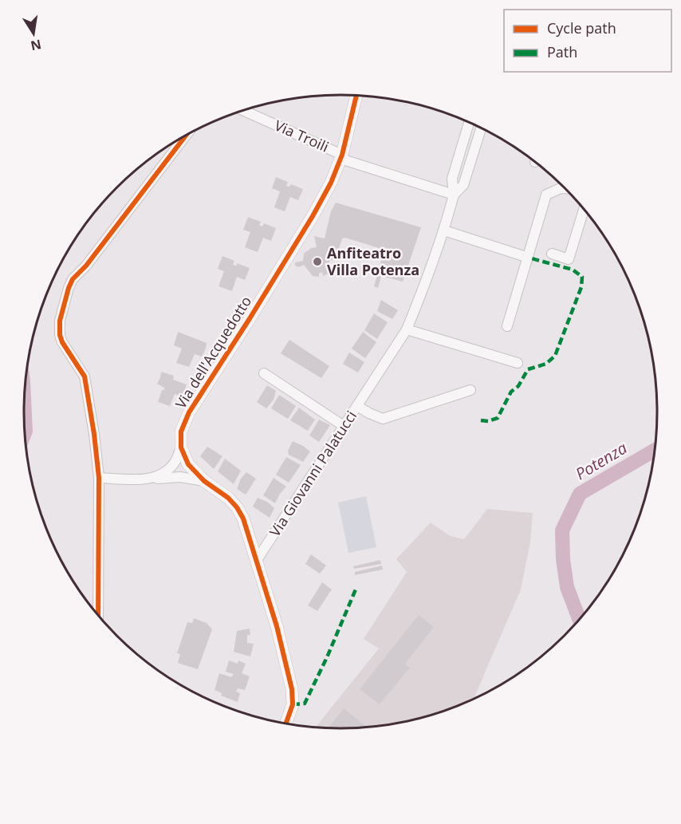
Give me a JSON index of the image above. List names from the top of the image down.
{
  "streets": {
    "street": ["Via Troili", "Via dell'Acquedotto", "Via Giovanni Palatucci"]
  },
  "crossings": [
    ["Via Troili", "Via dell'Acquedotto"],
    ["Via Troili", "Via Giovanni Palatucci"]
  ],
  "water": ["Potenza"],
  "places": ["Anfiteatro Villa Potenza"],
  "legend": ["Cycle path", "Path"],
  "north": "bottom"
}
